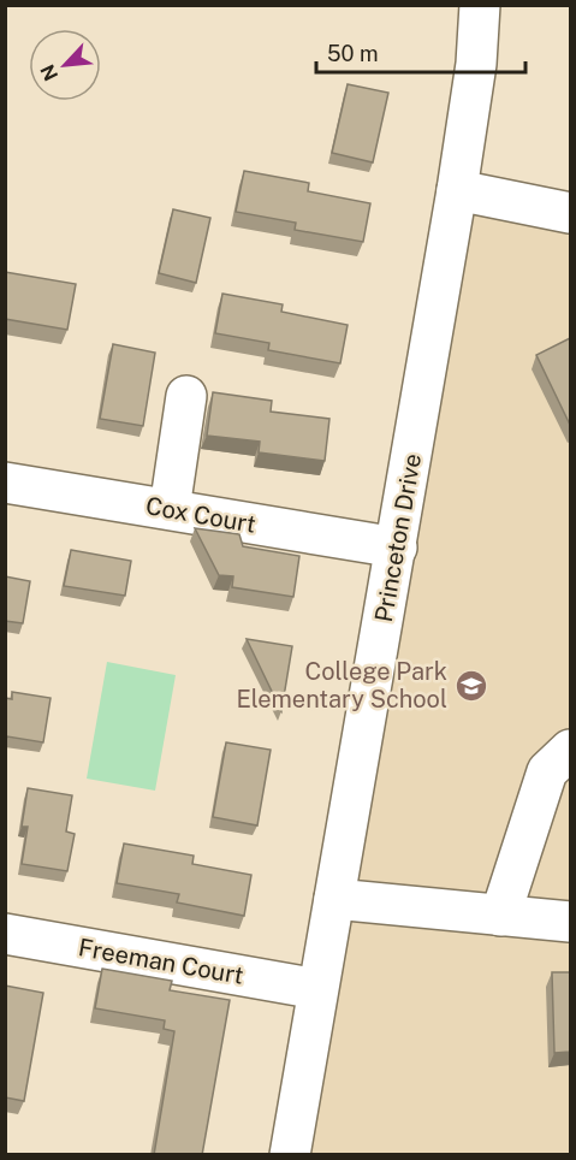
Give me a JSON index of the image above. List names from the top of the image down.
{
  "streets": {
    "street": ["Cox Court", "Princeton Drive", "Freeman Court"]
  },
  "crossings": [
    ["Cox Court", "Princeton Drive"],
    ["Princeton Drive", "Freeman Court"]
  ],
  "places": {
    "school or university": ["College Park Elementary School"]
  },
  "scale_bar": "50 m",
  "north": "bottom left"
}
